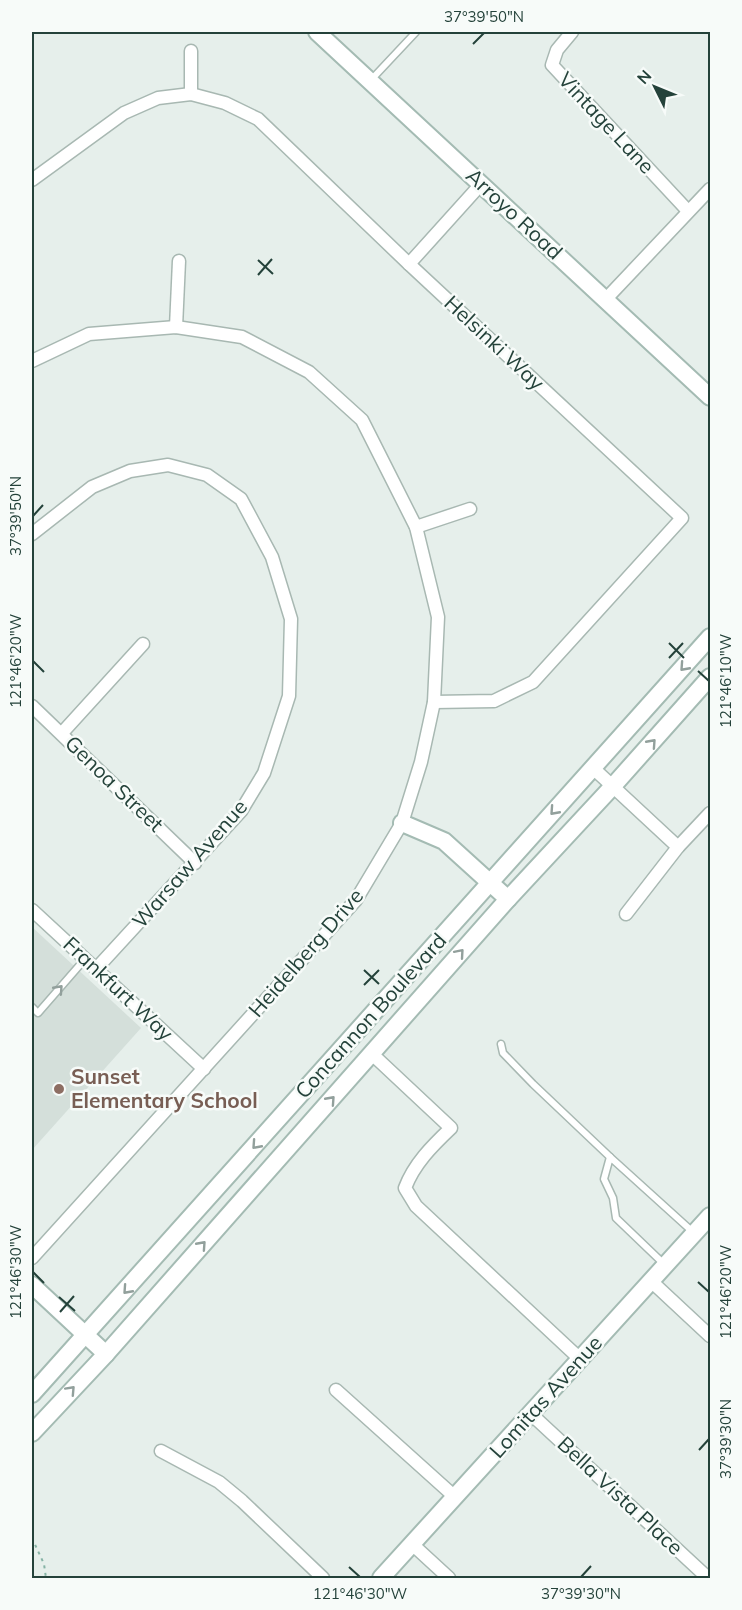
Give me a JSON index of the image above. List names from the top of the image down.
{
  "streets": {
    "main road": ["Arroyo Road", "Concannon Boulevard", "Lomitas Avenue"],
    "street": [
      "Vintage Lane",
      "Helsinki Way",
      "Genoa Street",
      "Warsaw Avenue",
      "Heidelberg Drive",
      "Frankfurt Way",
      "Bella Vista Place"
    ]
  },
  "crossings": [
    ["Helsinki Way", "Heidelberg Drive"],
    ["Genoa Street", "Warsaw Avenue"],
    ["Warsaw Avenue", "Frankfurt Way"],
    ["Heidelberg Drive", "Frankfurt Way"],
    ["Lomitas Avenue", "Bella Vista Place"]
  ],
  "places": ["Sunset Elementary School"],
  "north": "top left",
  "coordinates": [
    "37°39'50\"N",
    "121°46'20\"W",
    "121°46'10\"W",
    "121°46'30\"W",
    "37°39'30\"N"
  ]
}
